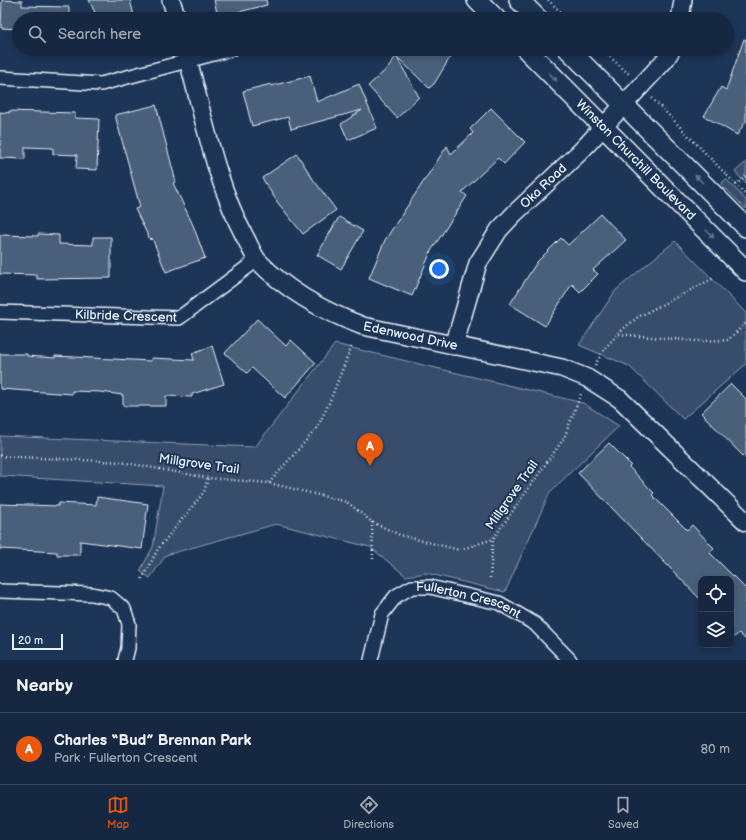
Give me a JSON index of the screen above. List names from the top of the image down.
{
  "streets": {
    "main road": ["Winston Churchill Boulevard"],
    "street": [
      "Oka Road",
      "Kilbride Crescent",
      "Edenwood Drive",
      "Fullerton Crescent"
    ],
    "path": ["Millgrove Trail"]
  },
  "crossings": [
    ["Winston Churchill Boulevard", "Oka Road"],
    ["Oka Road", "Edenwood Drive"],
    ["Kilbride Crescent", "Edenwood Drive"],
    ["Edenwood Drive", "Millgrove Trail"]
  ],
  "scale_bar": "20 m",
  "page": {
    "search": "Search here",
    "pins": "A",
    "scale": "20 m",
    "heading": "Nearby",
    "list": [
      {
        "mark": "A",
        "name": "Charles “Bud” Brennan Park",
        "note": "Park · Fullerton Crescent",
        "value": "80 m"
      }
    ],
    "nav": ["Map", "Directions", "Saved"]
  }
}
